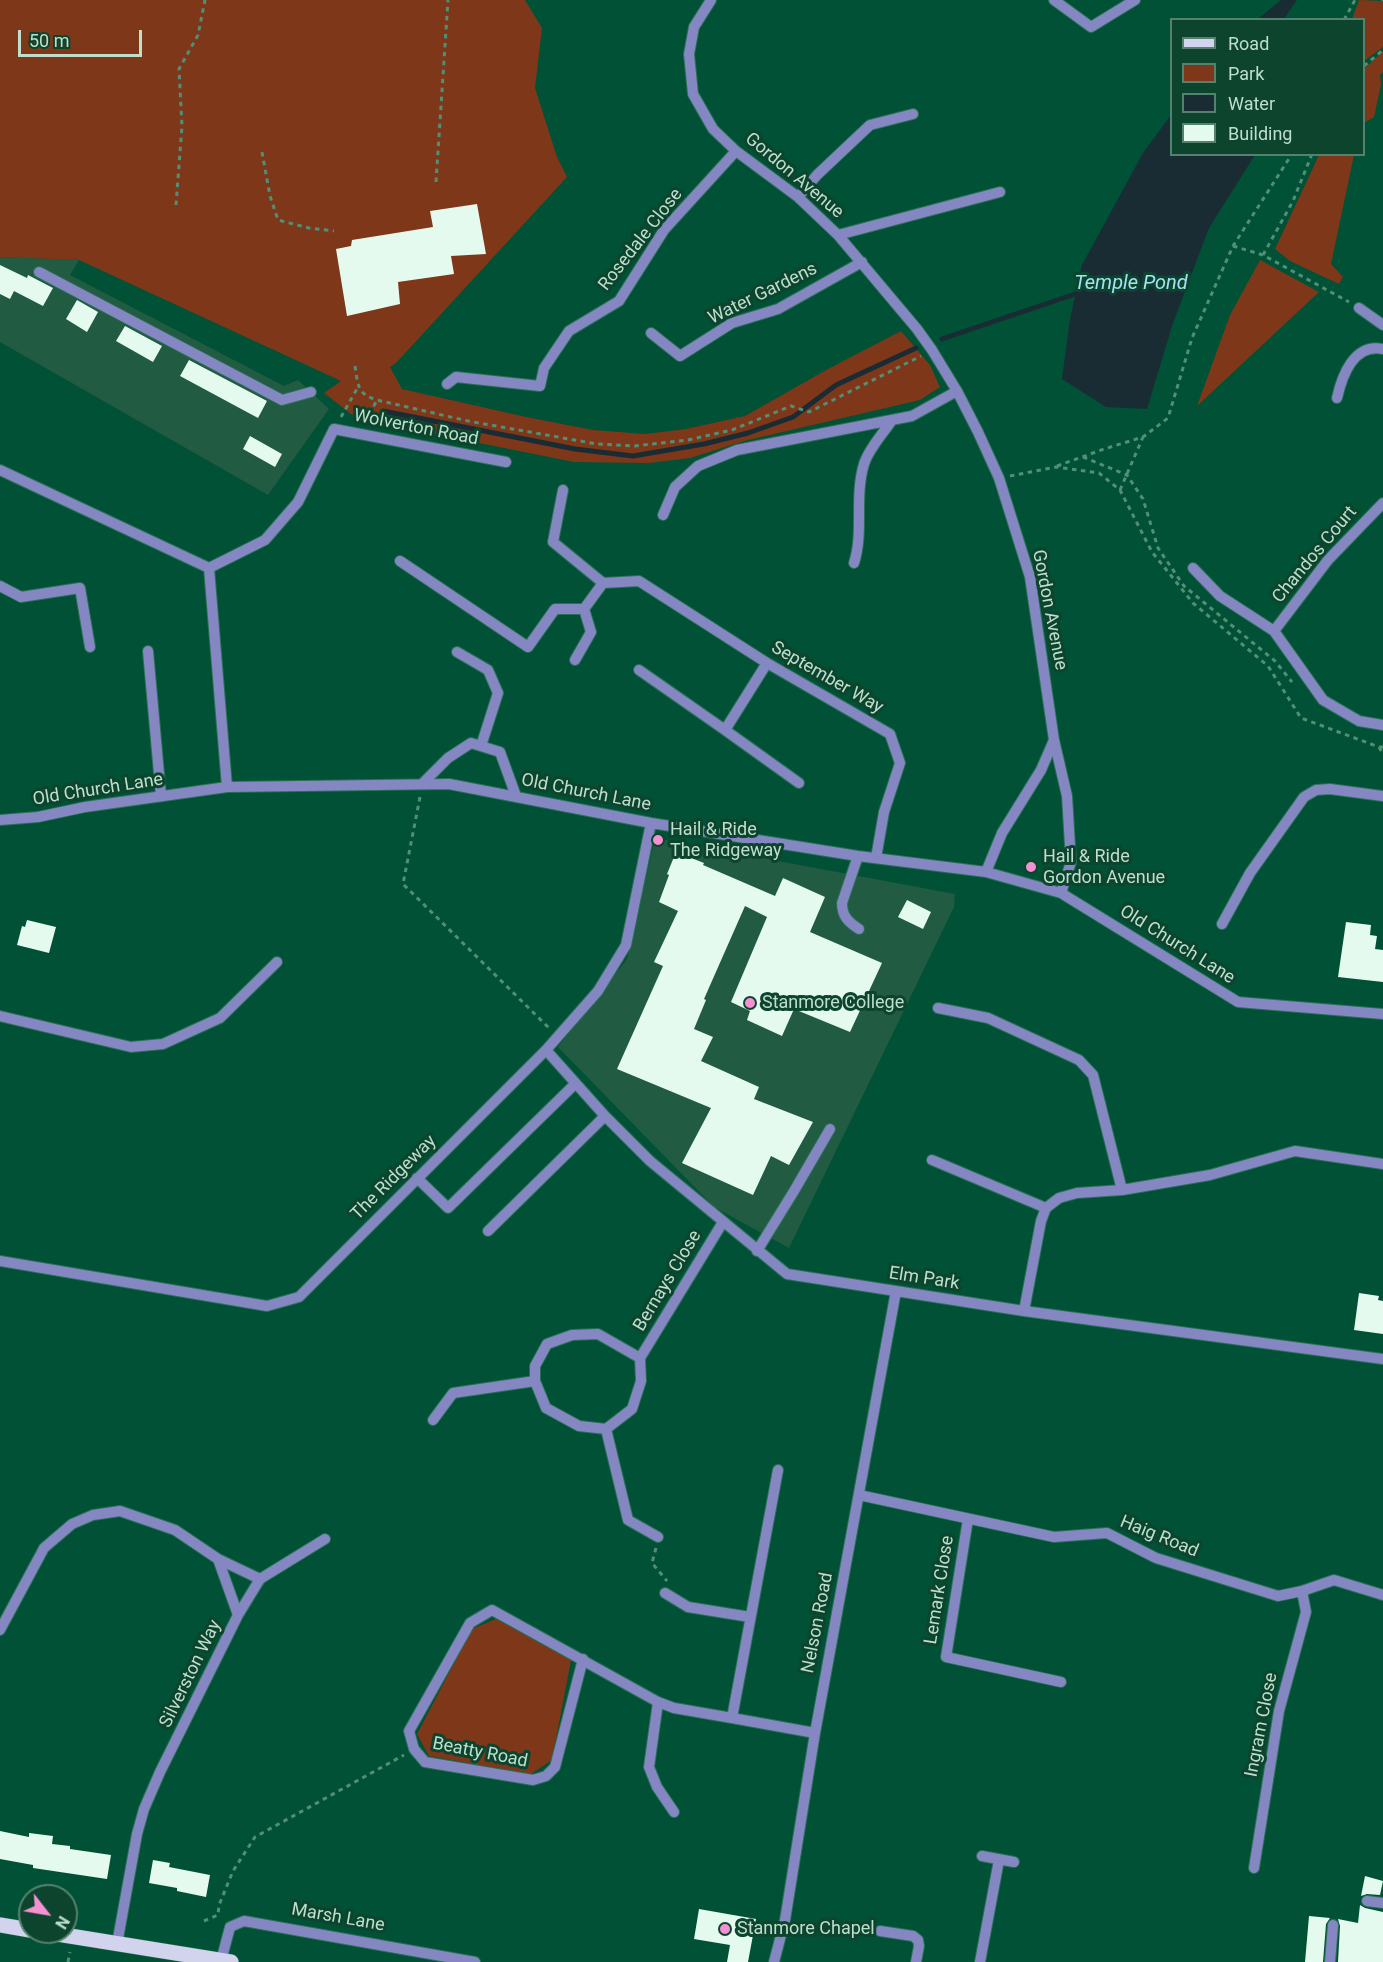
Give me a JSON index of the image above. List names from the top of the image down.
{
  "streets": {
    "main road": ["Marsh Lane"],
    "street": [
      "Gordon Avenue",
      "Rosedale Close",
      "Water Gardens",
      "Wolverton Road",
      "Chandos Court",
      "September Way",
      "Old Church Lane",
      "The Ridgeway",
      "Elm Park",
      "Bernays Close",
      "Haig Road",
      "Lemark Close",
      "Nelson Road",
      "Silverston Way",
      "Ingram Close",
      "Beatty Road"
    ]
  },
  "crossings": [
    ["Gordon Avenue", "Rosedale Close"],
    ["Gordon Avenue", "Water Gardens"],
    ["Gordon Avenue", "Old Church Lane"],
    ["September Way", "Old Church Lane"],
    ["Old Church Lane", "The Ridgeway"],
    ["The Ridgeway", "Elm Park"],
    ["Elm Park", "Bernays Close"],
    ["Elm Park", "Nelson Road"],
    ["Haig Road", "Lemark Close"],
    ["Haig Road", "Nelson Road"],
    ["Haig Road", "Ingram Close"],
    ["Nelson Road", "Beatty Road"],
    ["Silverston Way", "Marsh Lane"]
  ],
  "water": ["Temple Pond"],
  "places": [
    "Hail & Ride The Ridgeway",
    "Hail & Ride Gordon Avenue",
    "Stanmore College",
    "Stanmore Chapel"
  ],
  "legend": [
    "Road",
    "Park",
    "Water",
    "Building"
  ],
  "scale_bar": "50 m",
  "north": "bottom right"
}
